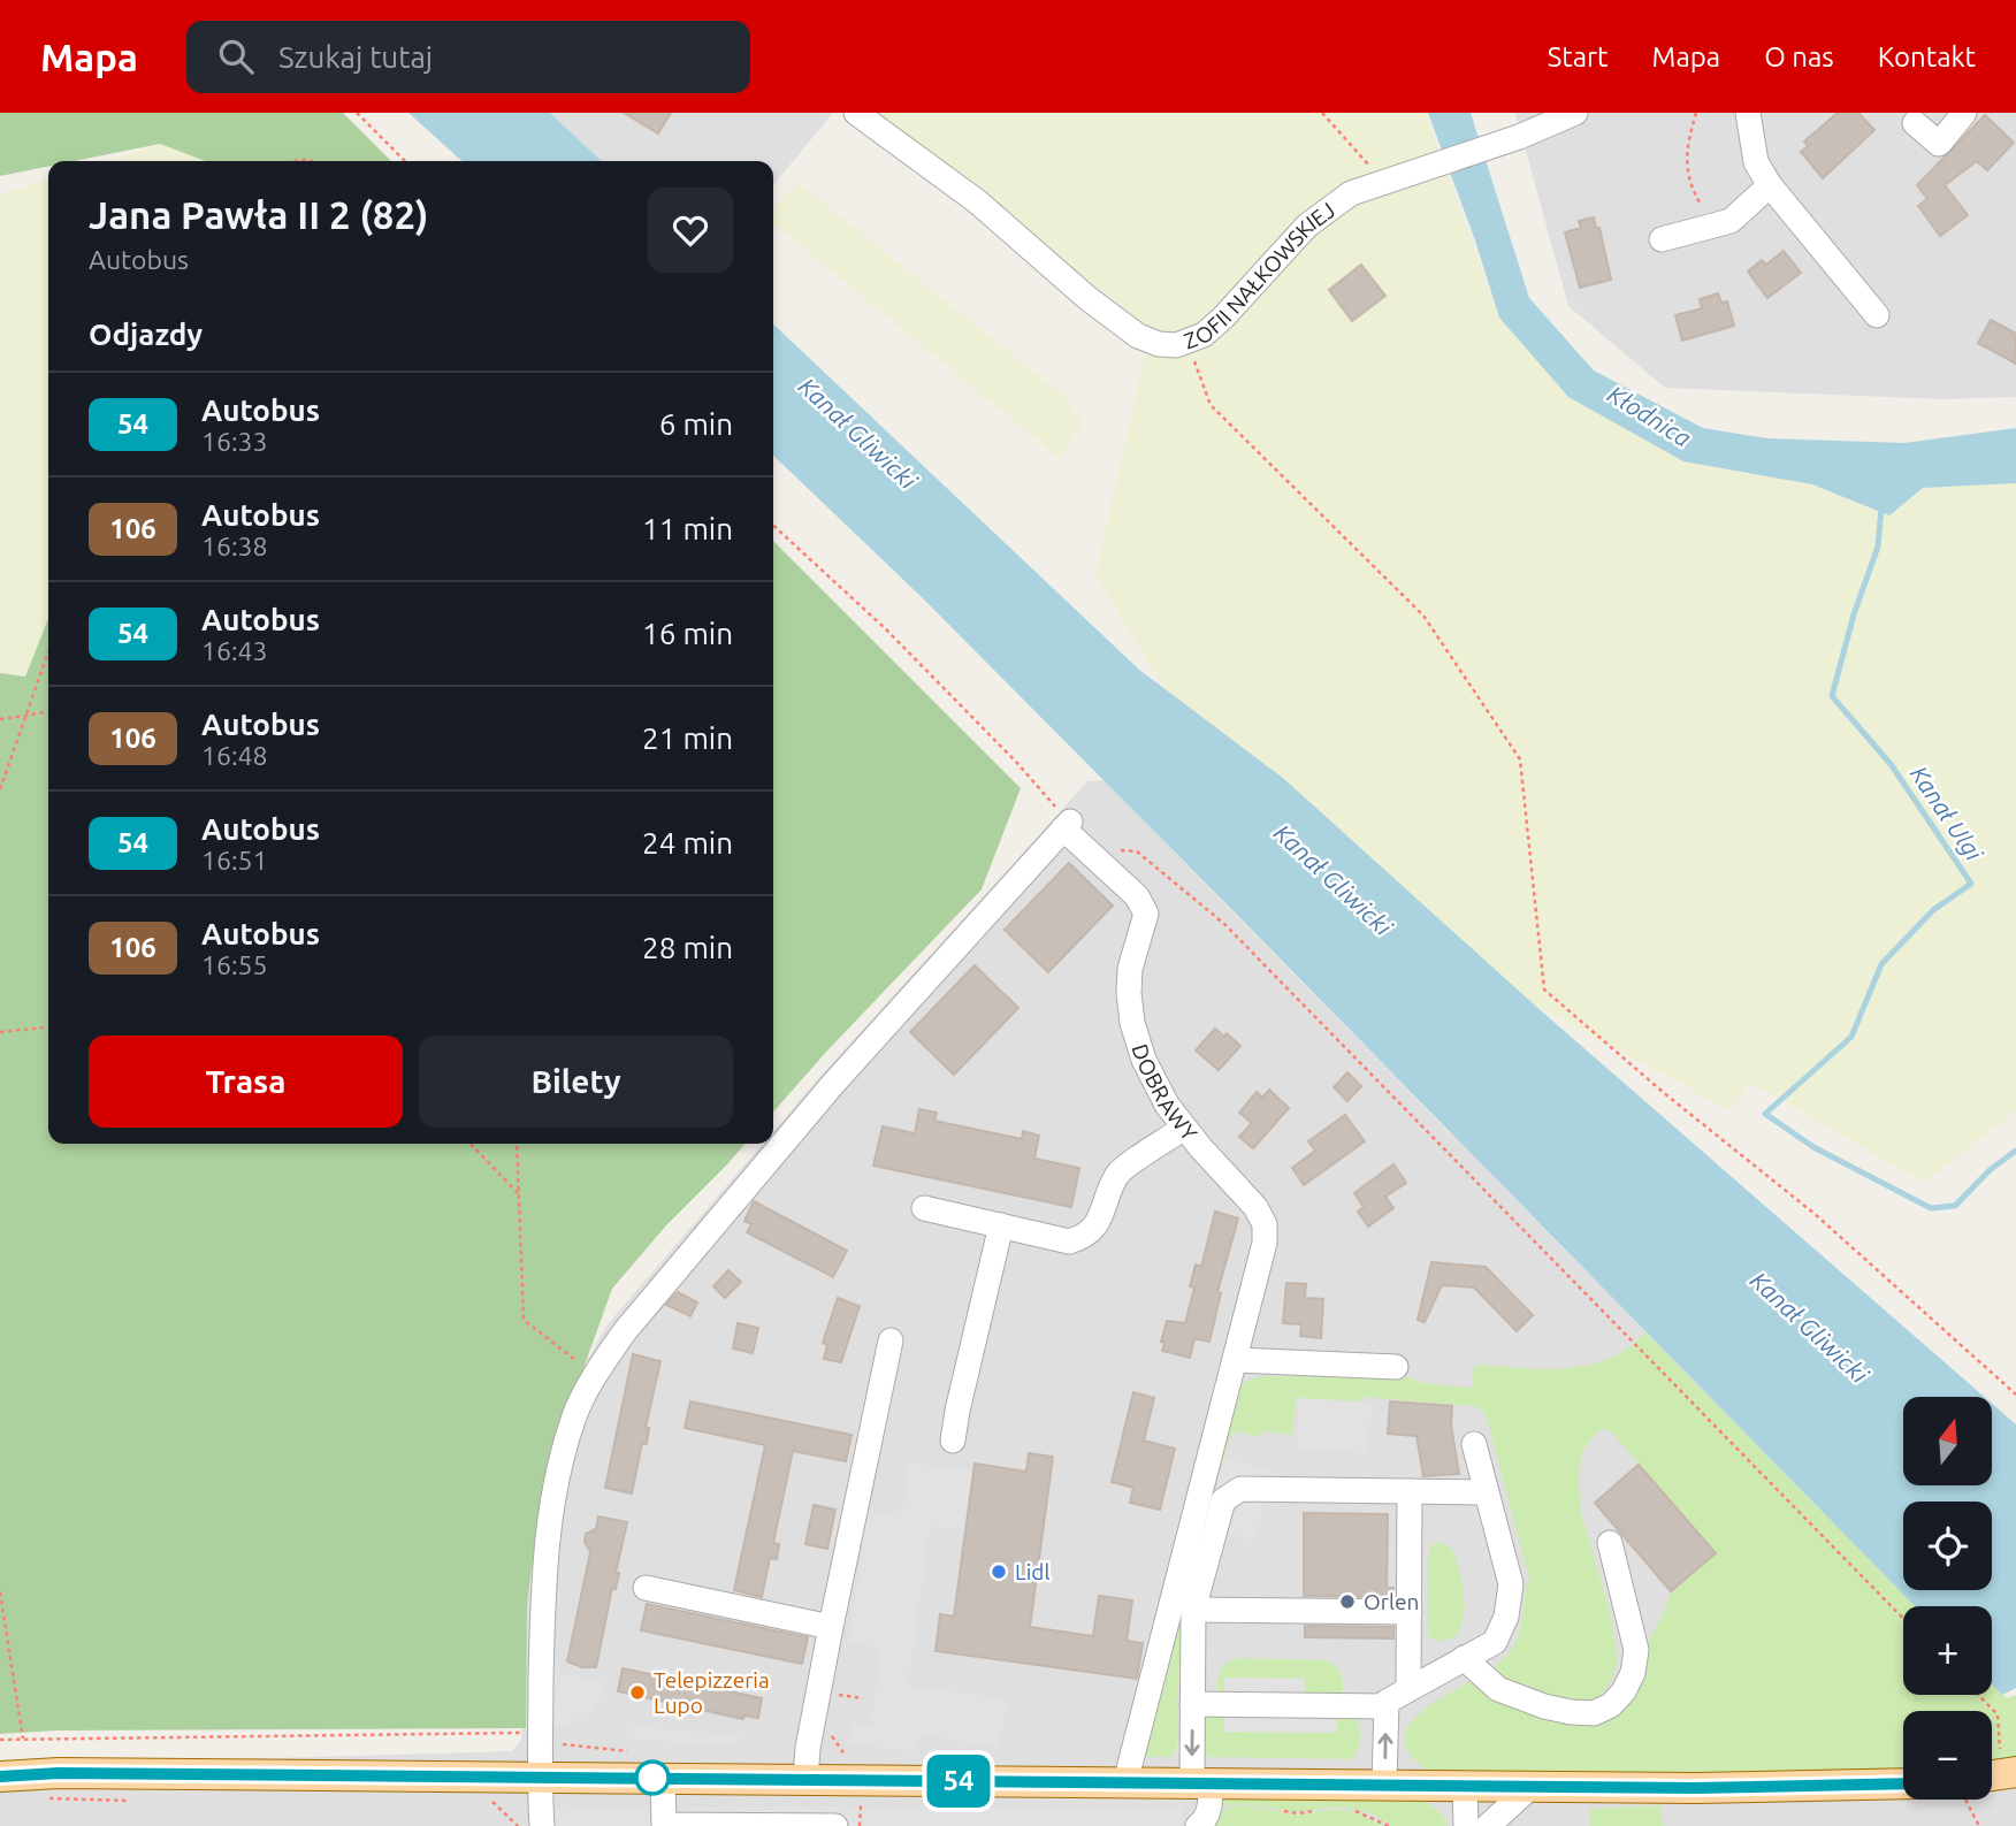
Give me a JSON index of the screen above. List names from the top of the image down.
{
  "streets": {
    "street": ["ZOFII NAŁKOWSKIEJ", "DOBRAWY"]
  },
  "water": ["Kłodnica", "Kanał Gliwicki", "Kanał Ulgi"],
  "places": ["Lidl", "Orlen", "Telepizzeria Lupo"],
  "lines": ["bus line 54"],
  "north": "top",
  "page": {
    "header": "Mapa",
    "search": "Szukaj tutaj",
    "nav": [
      "Start",
      "Mapa",
      "O nas",
      "Kontakt"
    ],
    "on_map": "54",
    "heading": [
      ["Jana Pawła II 2 (82)", "Autobus"],
      "Odjazdy"
    ],
    "list": [
      {
        "mark": "54",
        "name": "Autobus",
        "note": "16:33",
        "value": "6 min"
      },
      {
        "mark": "106",
        "name": "Autobus",
        "note": "16:38",
        "value": "11 min"
      },
      {
        "mark": "54",
        "name": "Autobus",
        "note": "16:43",
        "value": "16 min"
      },
      {
        "mark": "106",
        "name": "Autobus",
        "note": "16:48",
        "value": "21 min"
      },
      {
        "mark": "54",
        "name": "Autobus",
        "note": "16:51",
        "value": "24 min"
      },
      {
        "mark": "106",
        "name": "Autobus",
        "note": "16:55",
        "value": "28 min"
      }
    ],
    "buttons": ["Trasa", "Bilety"],
    "map_buttons": ["+", "−"]
  }
}
